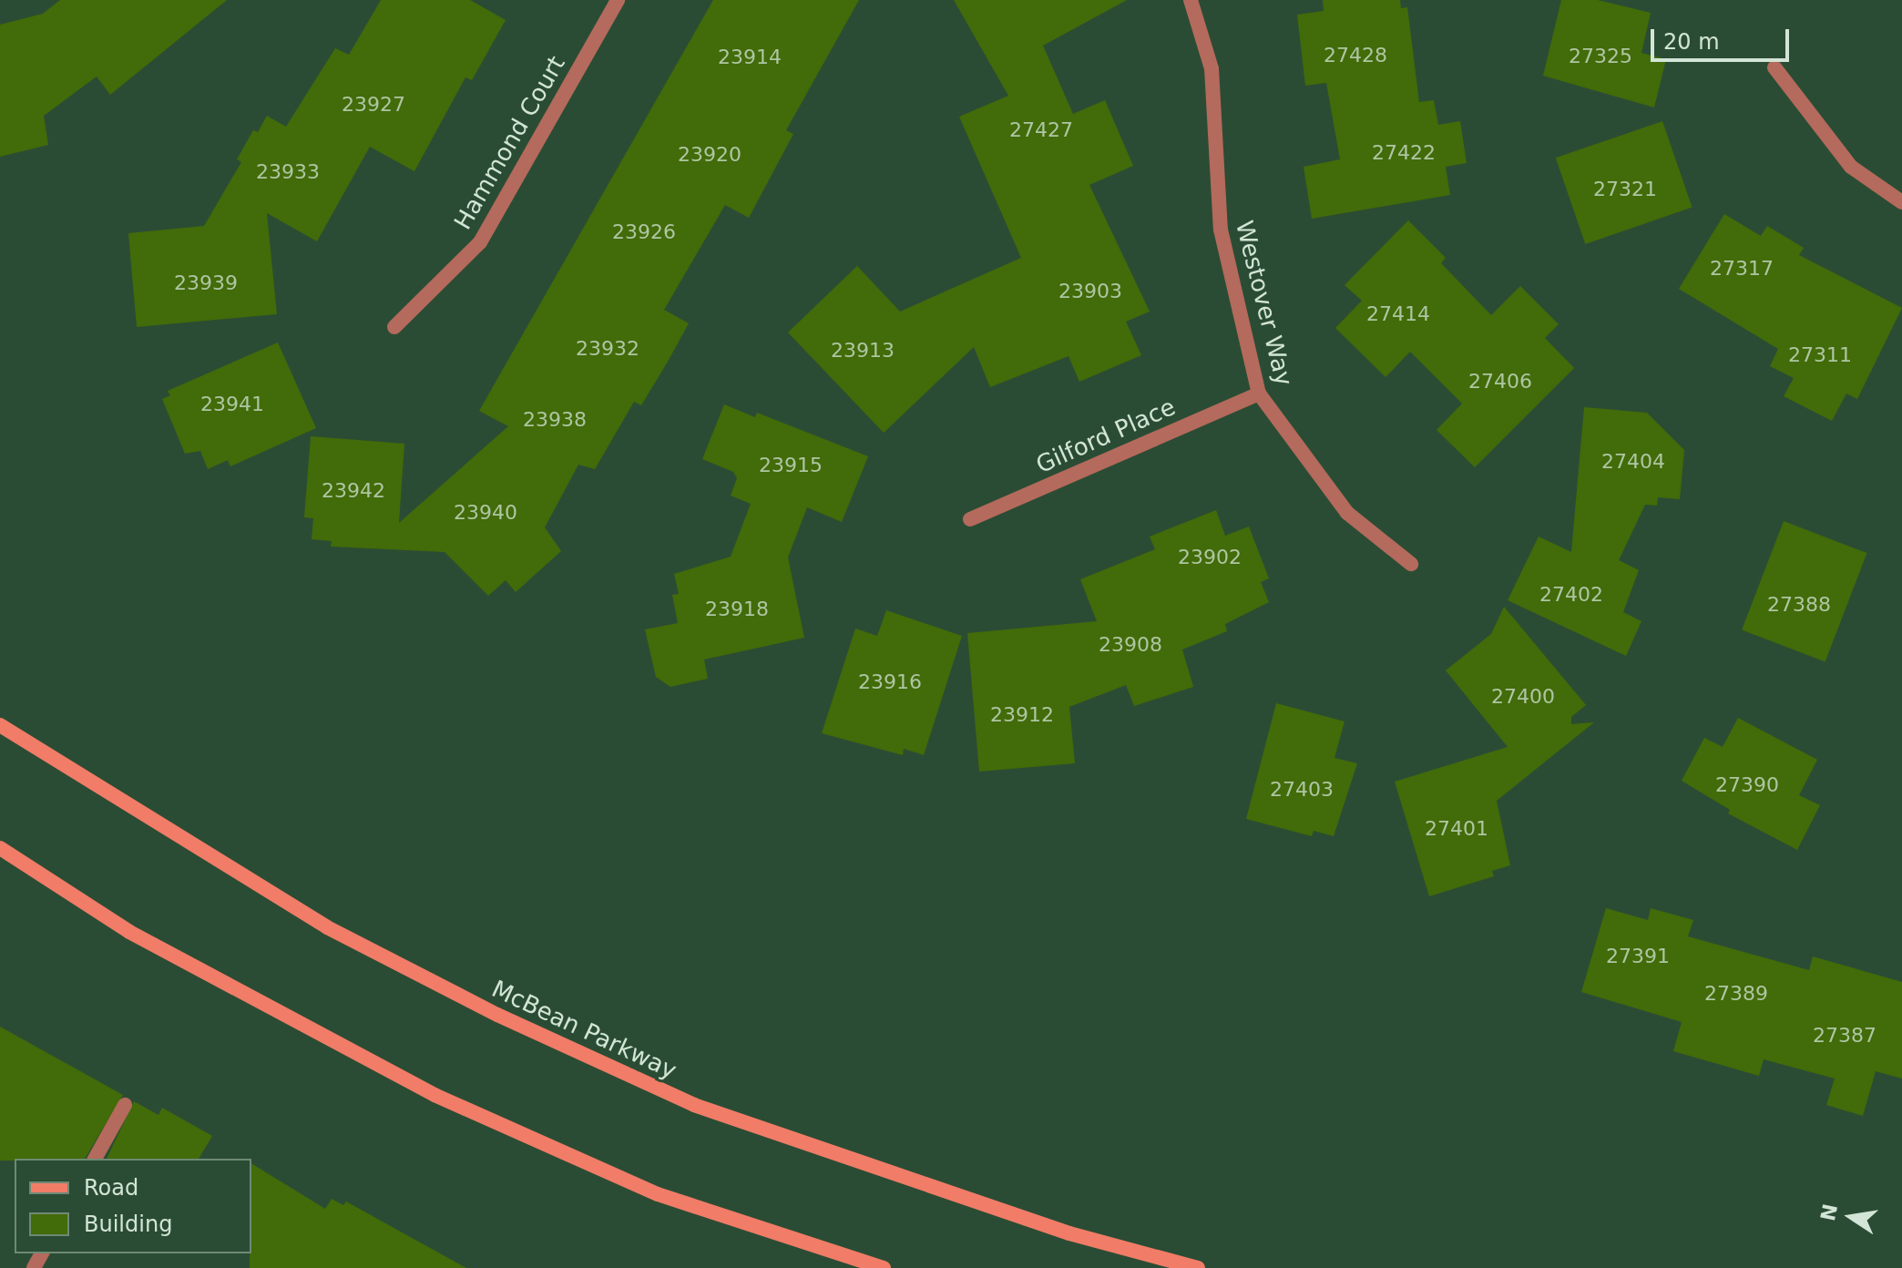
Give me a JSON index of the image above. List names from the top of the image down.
{
  "streets": {
    "main road": ["McBean Parkway"],
    "street": ["Hammond Court", "Westover Way", "Gilford Place"]
  },
  "crossings": [
    ["Westover Way", "Gilford Place"]
  ],
  "house_numbers": [
    "27428",
    "27325",
    "23914",
    "23927",
    "27427",
    "27422",
    "23920",
    "23933",
    "27321",
    "23926",
    "27317",
    "23939",
    "23903",
    "27414",
    "23932",
    "23913",
    "27311",
    "27406",
    "23941",
    "23938",
    "27404",
    "23915",
    "23942",
    "23940",
    "23902",
    "27402",
    "27388",
    "23918",
    "23908",
    "23916",
    "27400",
    "23912",
    "27390",
    "27403",
    "27401",
    "27391",
    "27389",
    "27387"
  ],
  "legend": ["Road", "Building"],
  "scale_bar": "20 m",
  "north": "left"
}
